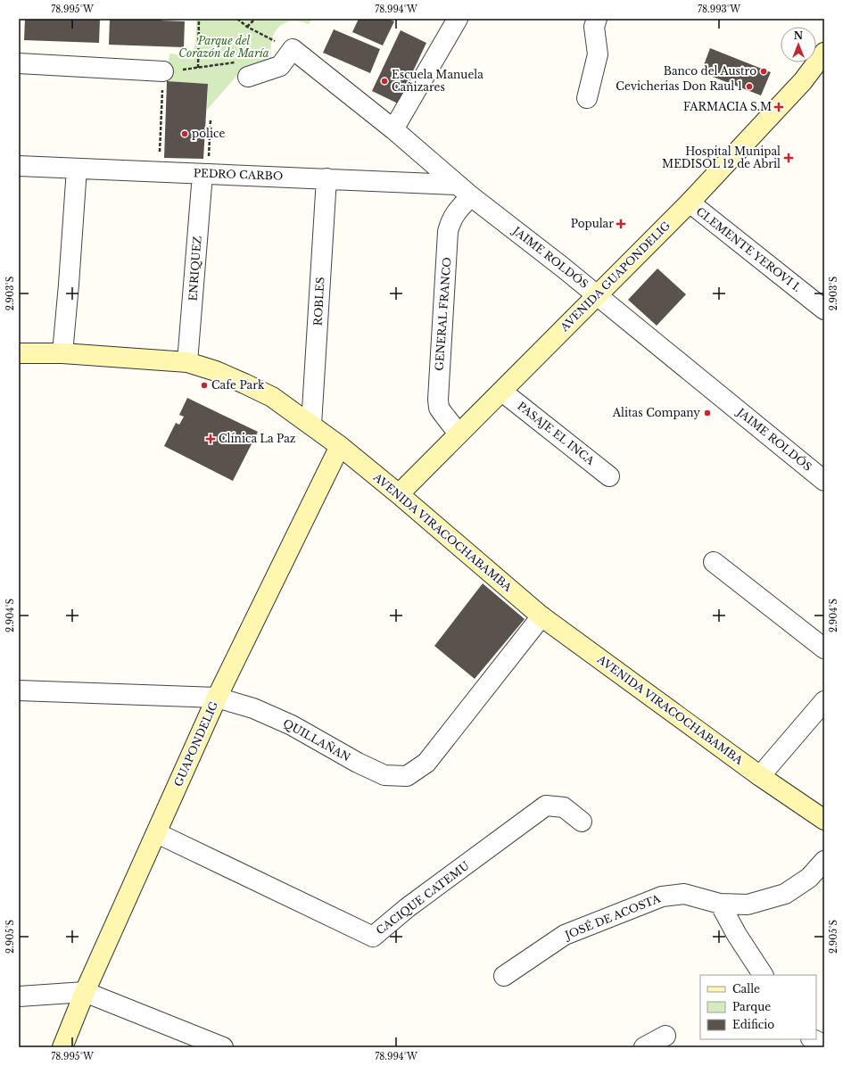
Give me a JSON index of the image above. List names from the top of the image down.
{
  "streets": {
    "street": [
      "PEDRO CARBO",
      "CLEMENTE YEROVI I.",
      "JAIME ROLDÓS",
      "ENRIQUEZ",
      "AVENIDA GUAPONDELIG",
      "ROBLES",
      "GENERAL FRANCO",
      "PASAJE EL INCA",
      "AVENIDA VIRACOCHABAMBA",
      "QUILLAÑAN",
      "GUAPONDELIG",
      "CACIQUE CATEMU",
      "JOSÉ DE ACOSTA"
    ]
  },
  "crossings": [
    ["PEDRO CARBO", "JAIME ROLDÓS"],
    ["PEDRO CARBO", "ENRIQUEZ"],
    ["PEDRO CARBO", "ROBLES"],
    ["PEDRO CARBO", "GENERAL FRANCO"],
    ["CLEMENTE YEROVI I.", "AVENIDA GUAPONDELIG"],
    ["JAIME ROLDÓS", "AVENIDA GUAPONDELIG"],
    ["JAIME ROLDÓS", "GENERAL FRANCO"],
    ["ENRIQUEZ", "AVENIDA VIRACOCHABAMBA"],
    ["AVENIDA GUAPONDELIG", "GENERAL FRANCO"],
    ["AVENIDA GUAPONDELIG", "PASAJE EL INCA"],
    ["AVENIDA GUAPONDELIG", "AVENIDA VIRACOCHABAMBA"],
    ["ROBLES", "AVENIDA VIRACOCHABAMBA"],
    ["AVENIDA VIRACOCHABAMBA", "QUILLAÑAN"],
    ["AVENIDA VIRACOCHABAMBA", "GUAPONDELIG"],
    ["QUILLAÑAN", "GUAPONDELIG"],
    ["GUAPONDELIG", "CACIQUE CATEMU"]
  ],
  "parks": ["Parque del Corazón de María"],
  "places": {
    "other": [
      "Banco del Austro",
      "Escuela Manuela Cañizares",
      "Cevicherias Don Raul 1",
      "police",
      "Cafe Park",
      "Alitas Company"
    ],
    "health": [
      "FARMACIA S.M",
      "Hospital Munipal MEDISOL 12 de Abril",
      "Popular",
      "Clínica La Paz"
    ]
  },
  "legend": ["Calle", "Parque", "Edificio"],
  "north": "top",
  "coordinates": [
    "78.995°W",
    "78.994°W",
    "78.993°W",
    "2.903°S",
    "2.904°S",
    "2.905°S"
  ]
}
